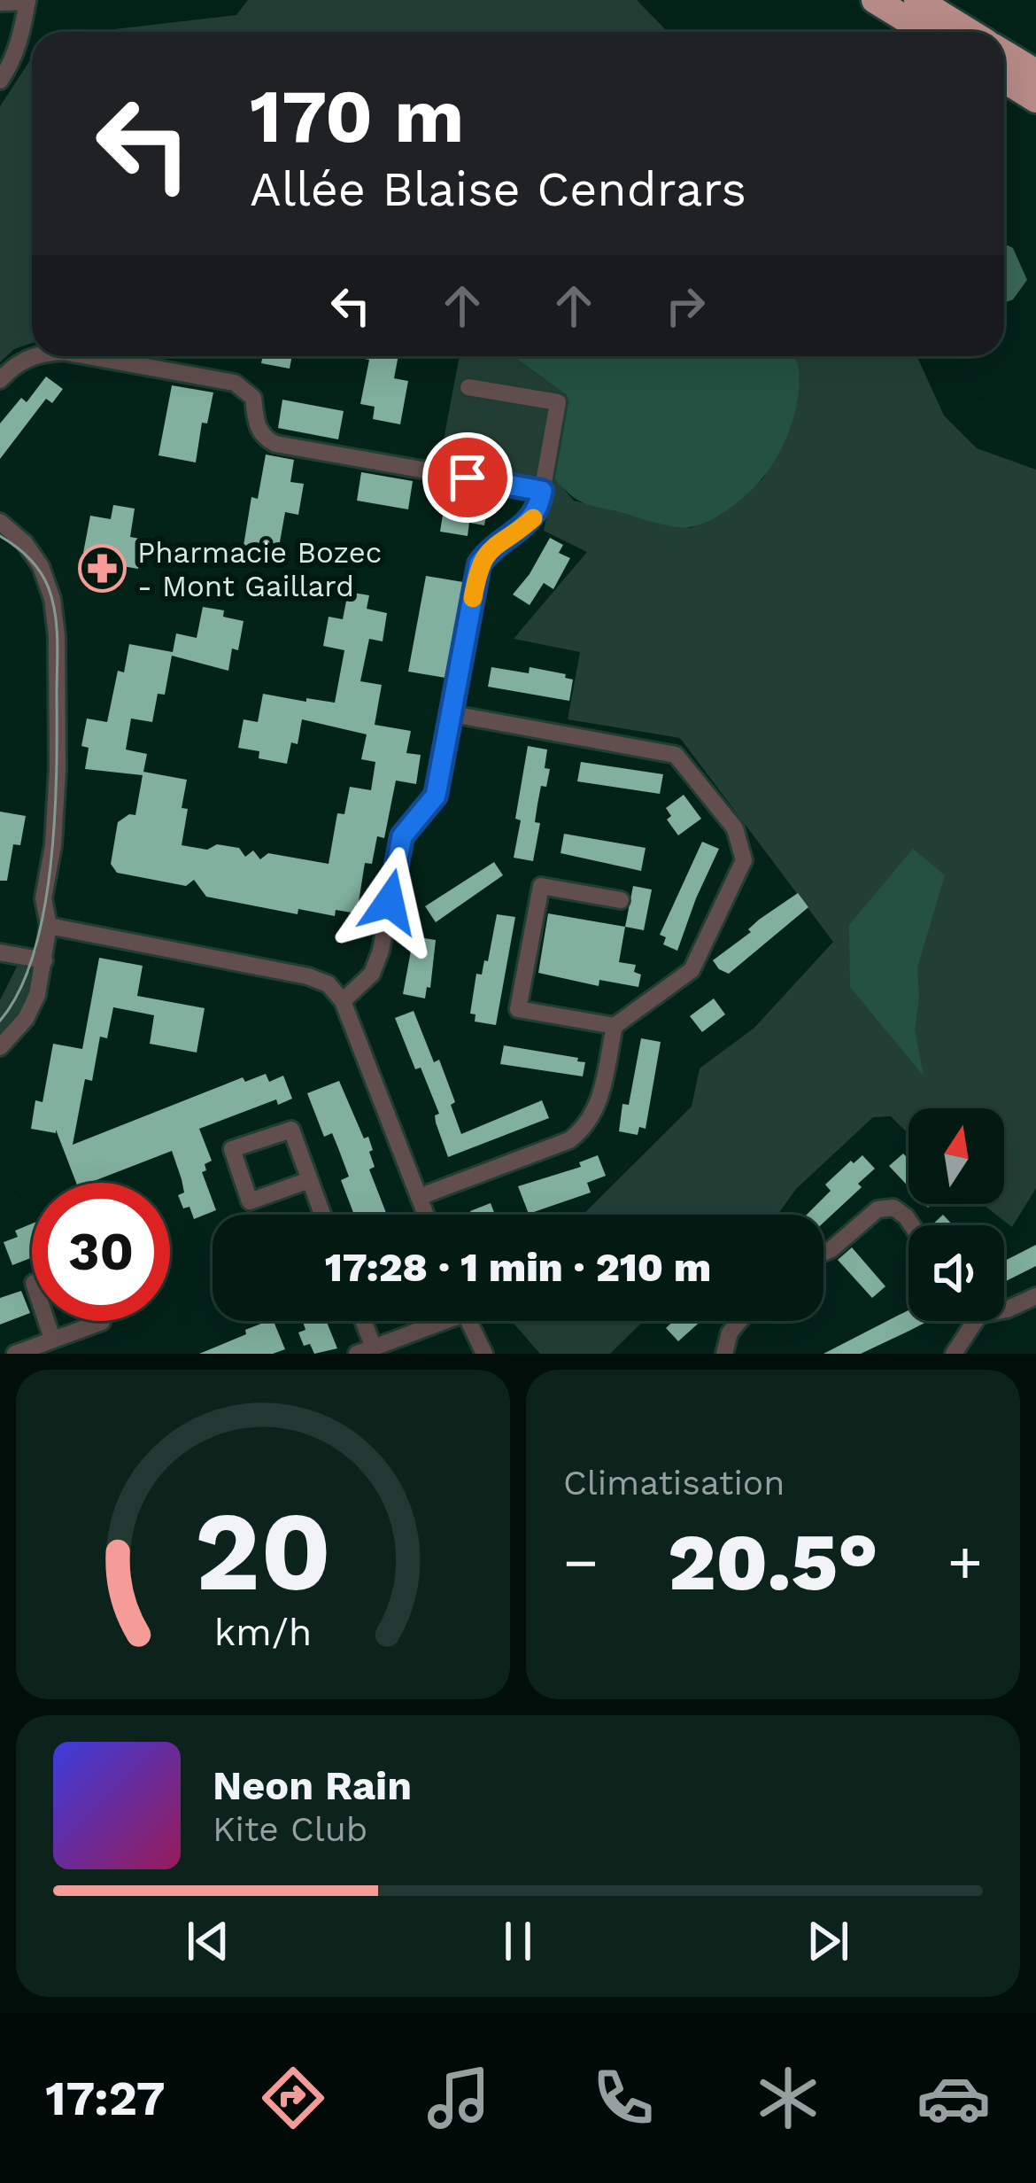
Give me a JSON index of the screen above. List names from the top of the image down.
{
  "places": {
    "pharmacy": ["Pharmacie Bozec - Mont Gaillard"]
  },
  "north": "top",
  "page": {
    "turn": ["170 m", "Allée Blaise Cendrars"],
    "limit": "30",
    "trip": "17:28 · 1 min · 210 m",
    "tile": "Climatisation",
    "heat": ["−", "20.5°", "+"],
    "song": ["Neon Rain", "Kite Club"],
    "tabs": "17:27",
    "gauge": ["20", "km/h"]
  }
}
